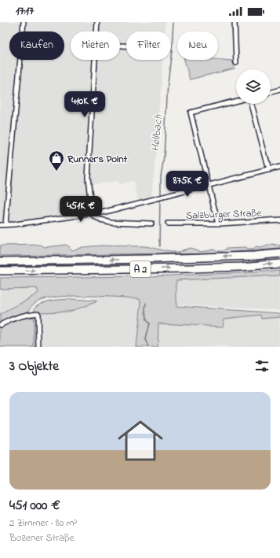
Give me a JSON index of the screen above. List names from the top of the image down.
{
  "streets": {
    "highway": ["A 2"],
    "street": ["Salzburger Straße"]
  },
  "water": ["Hellbach"],
  "places": {
    "shop": ["Runner´s Point"]
  },
  "page": {
    "status": "17:17",
    "chip": [
      "Kaufen",
      "Mieten",
      "Filter",
      "Neu"
    ],
    "price": ["410K €", "875K €", "451K €"],
    "heading": "3 Objekte",
    "list": [
      {
        "name": "451 000 €",
        "note": "2 Zimmer · 80 m² · Bozener Straße"
      }
    ]
  }
}
